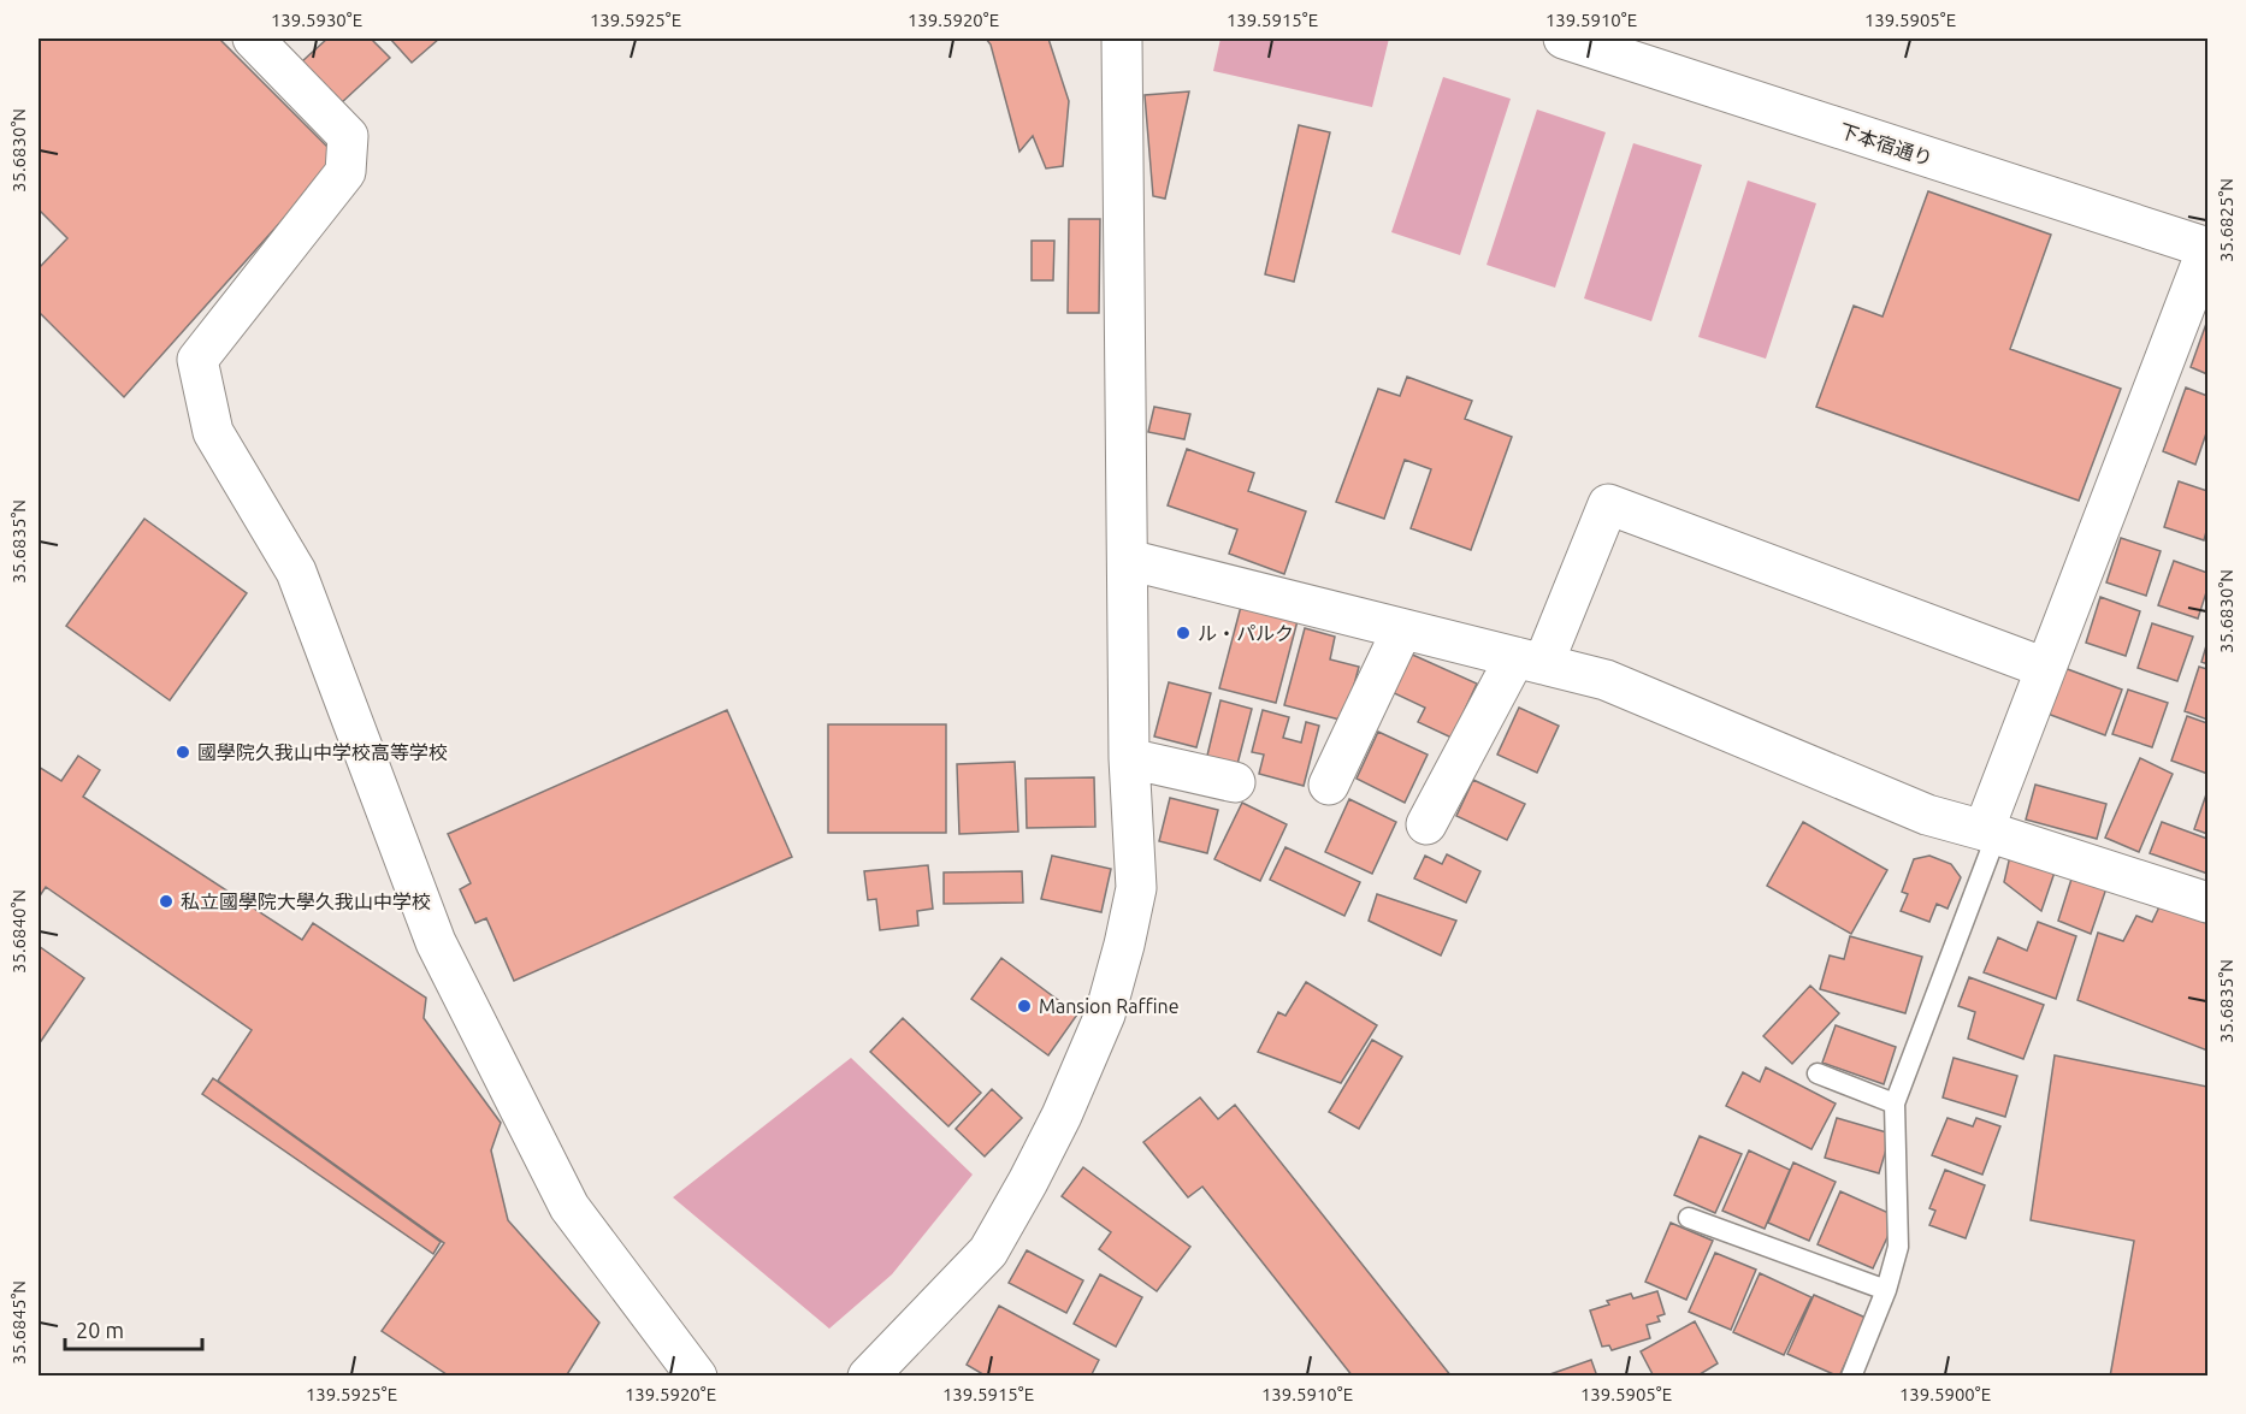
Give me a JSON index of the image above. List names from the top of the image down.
{
  "streets": {
    "street": ["下本宿通り"]
  },
  "places": [
    "ル・パルク",
    "國學院久我山中学校高等学校",
    "私立國學院大學久我山中学校",
    "Mansion Raffine"
  ],
  "scale_bar": "20 m",
  "coordinates": [
    "139.5930°E",
    "139.5925°E",
    "139.5920°E",
    "139.5915°E",
    "139.5910°E",
    "139.5905°E",
    "35.6830°N",
    "35.6825°N",
    "35.6835°N",
    "35.6840°N",
    "35.6845°N",
    "139.5900°E"
  ]
}
